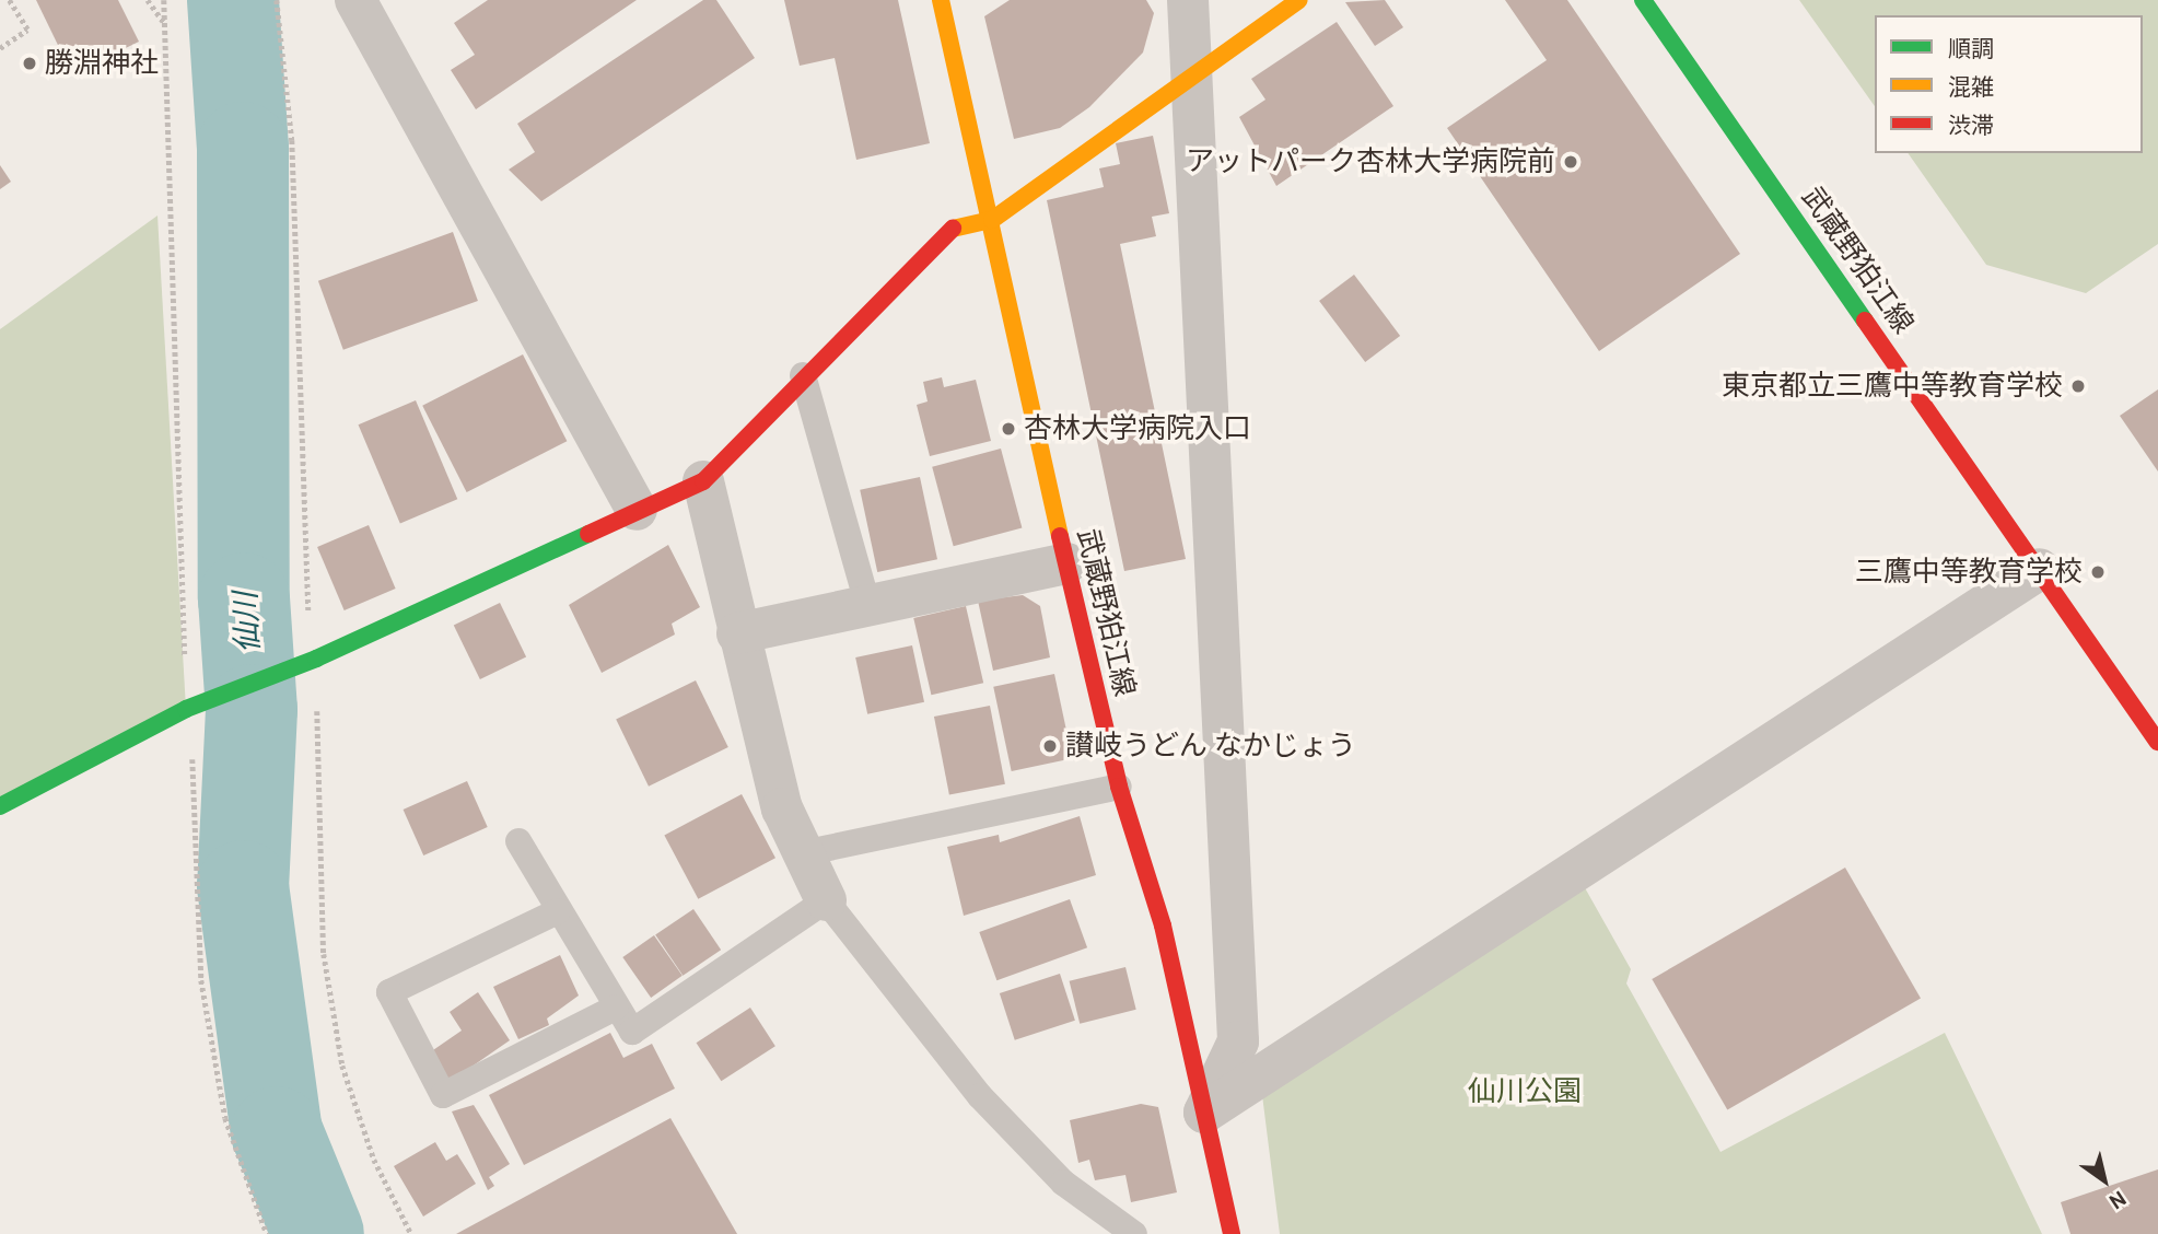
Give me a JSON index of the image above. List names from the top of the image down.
{
  "streets": {
    "main road": ["武蔵野狛江線"]
  },
  "water": ["仙川"],
  "parks": ["仙川公園"],
  "places": [
    "勝淵神社",
    "アットパーク杏林大学病院前",
    "東京都立三鷹中等教育学校",
    "杏林大学病院入口",
    "三鷹中等教育学校",
    "讃岐うどん なかじょう"
  ],
  "legend": ["順調", "混雑", "渋滞"],
  "north": "bottom right"
}
